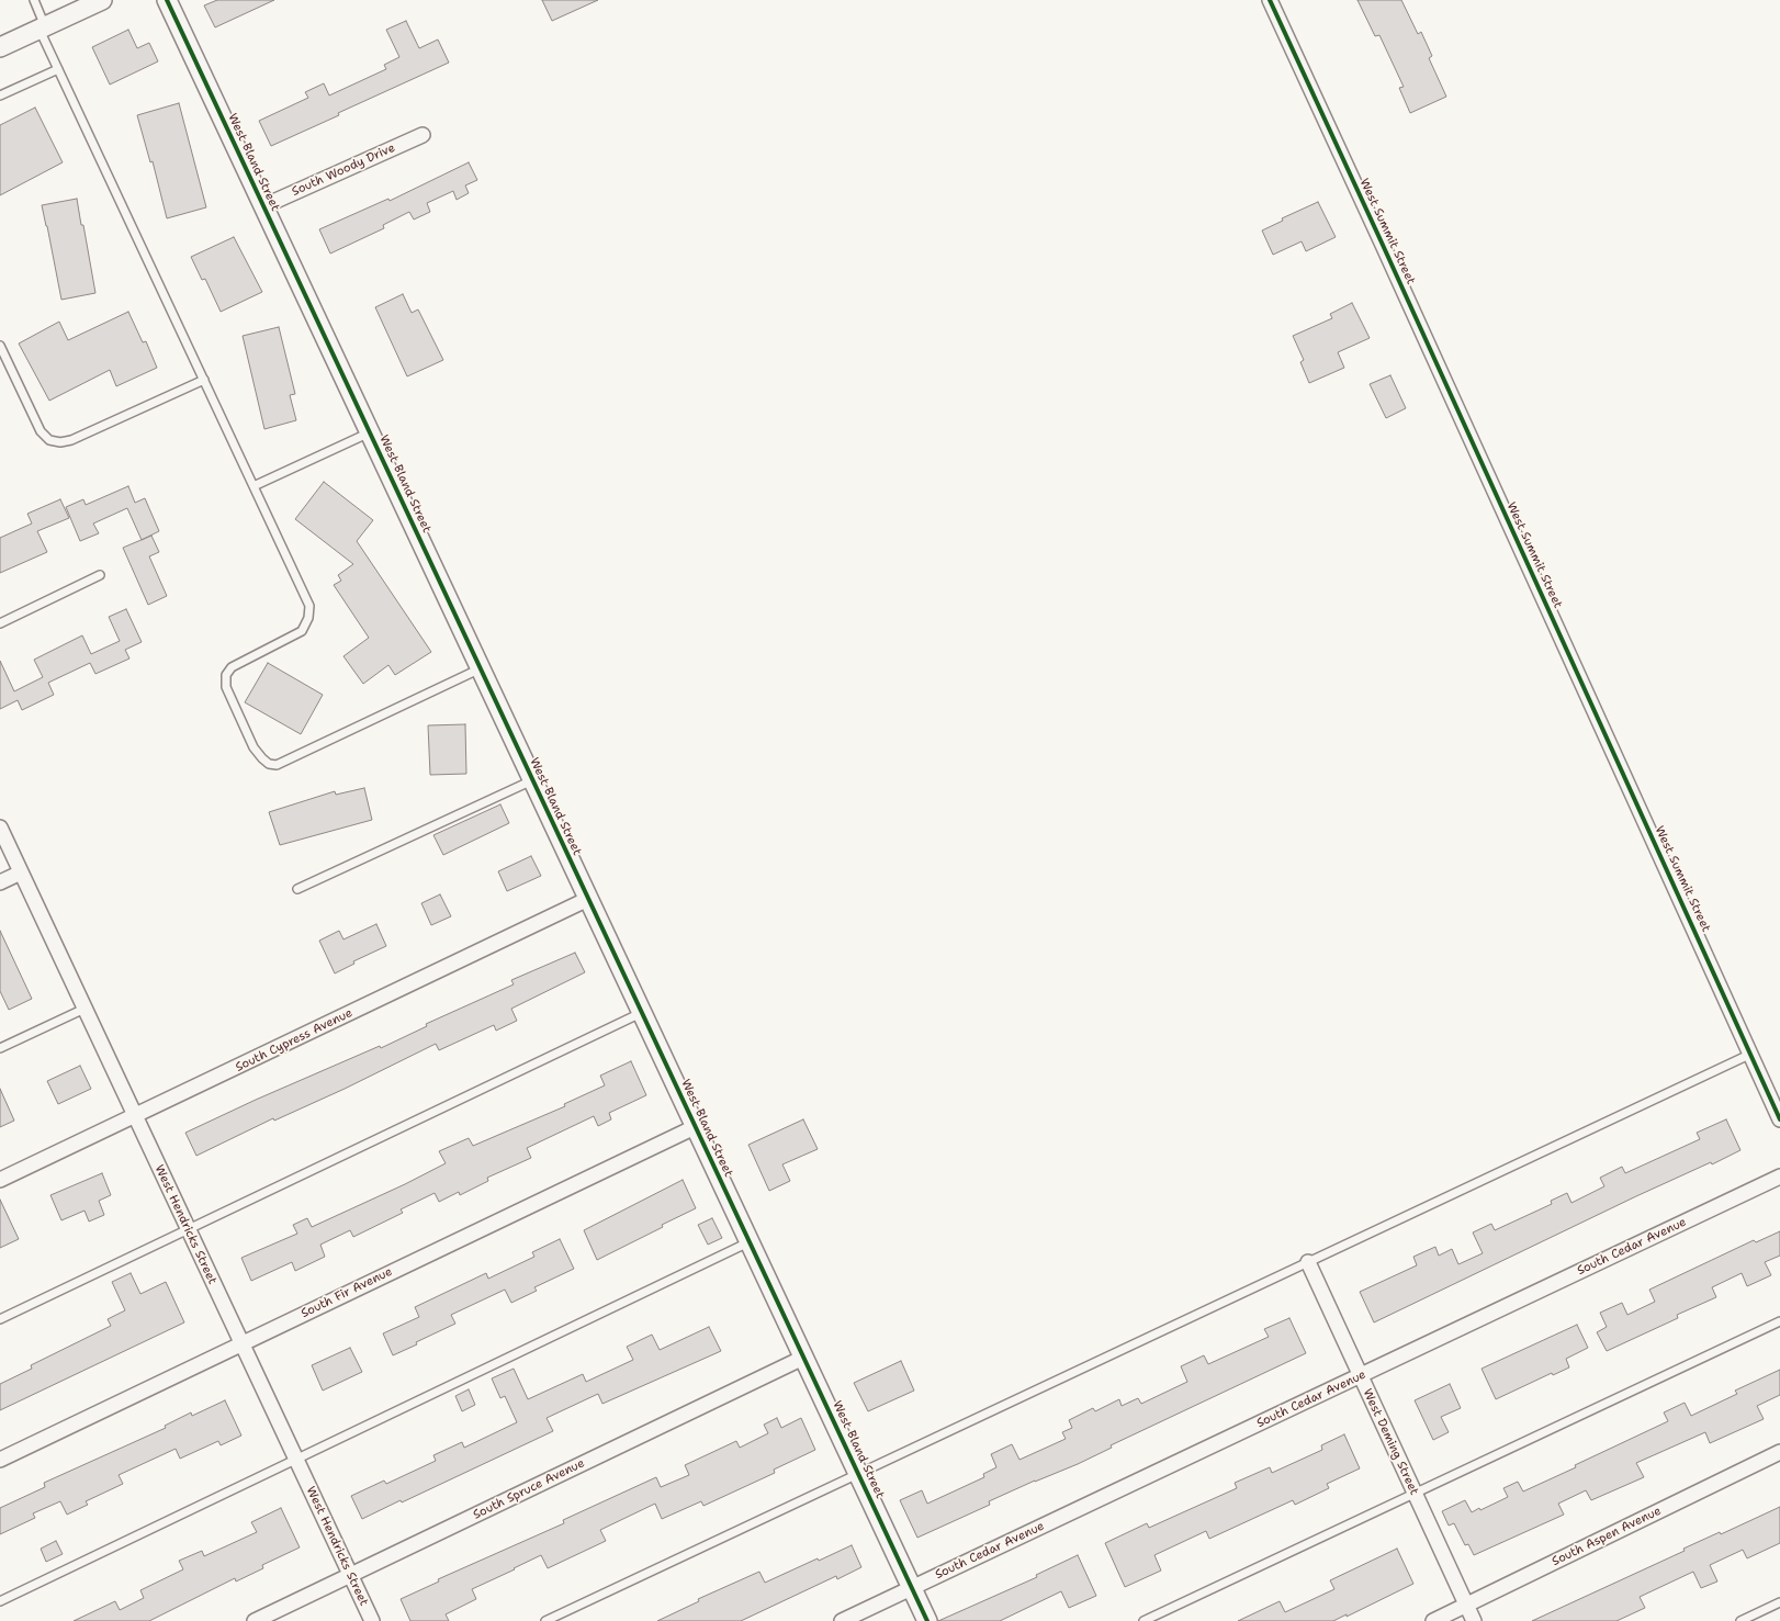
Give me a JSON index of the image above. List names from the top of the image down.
{
  "streets": {
    "street": [
      "West Bland Street",
      "South Woody Drive",
      "West Summit Street",
      "South Cypress Avenue",
      "West Hendricks Street",
      "South Cedar Avenue",
      "South Fir Avenue",
      "West Deming Street",
      "South Spruce Avenue",
      "South Aspen Avenue"
    ]
  },
  "crossings": [
    ["West Bland Street", "South Woody Drive"],
    ["West Bland Street", "South Cypress Avenue"],
    ["West Bland Street", "South Cedar Avenue"],
    ["West Bland Street", "South Fir Avenue"],
    ["West Bland Street", "South Spruce Avenue"],
    ["South Cypress Avenue", "West Hendricks Street"],
    ["West Hendricks Street", "South Fir Avenue"],
    ["West Hendricks Street", "South Spruce Avenue"],
    ["South Cedar Avenue", "West Deming Street"],
    ["West Deming Street", "South Aspen Avenue"]
  ]
}
